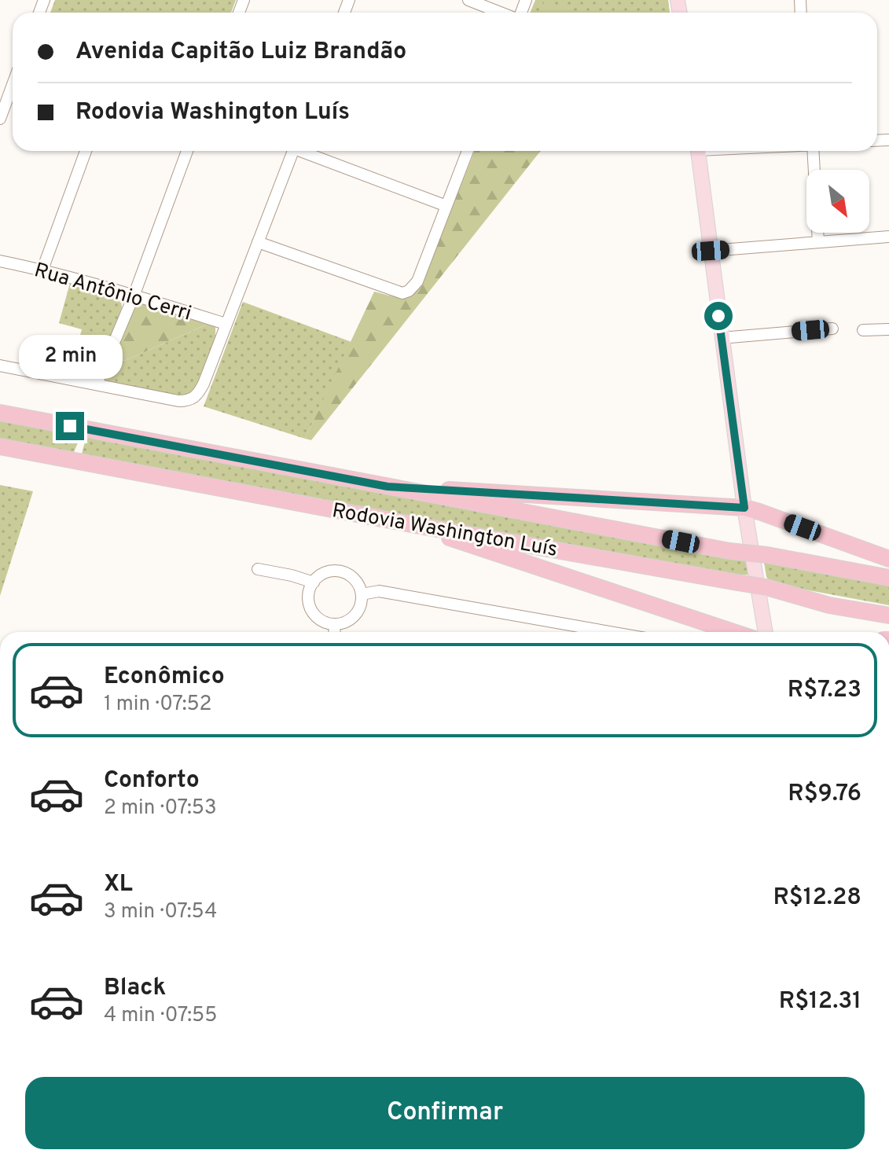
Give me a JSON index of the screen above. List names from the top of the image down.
{
  "streets": {
    "highway": ["Rodovia Washington Luís"],
    "street": ["Rua Antônio Cerri"]
  },
  "north": "bottom right",
  "page": {
    "banner": ["Avenida Capitão Luiz Brandão", "Rodovia Washington Luís"],
    "bubble": "2 min",
    "list": [
      {
        "name": "Econômico",
        "note": "1 min · 07:52",
        "value": "R$7.23"
      },
      {
        "name": "Conforto",
        "note": "2 min · 07:53",
        "value": "R$9.76"
      },
      {
        "name": "XL",
        "note": "3 min · 07:54",
        "value": "R$12.28"
      },
      {
        "name": "Black",
        "note": "4 min · 07:55",
        "value": "R$12.31"
      }
    ],
    "buttons": "Confirmar"
  }
}
